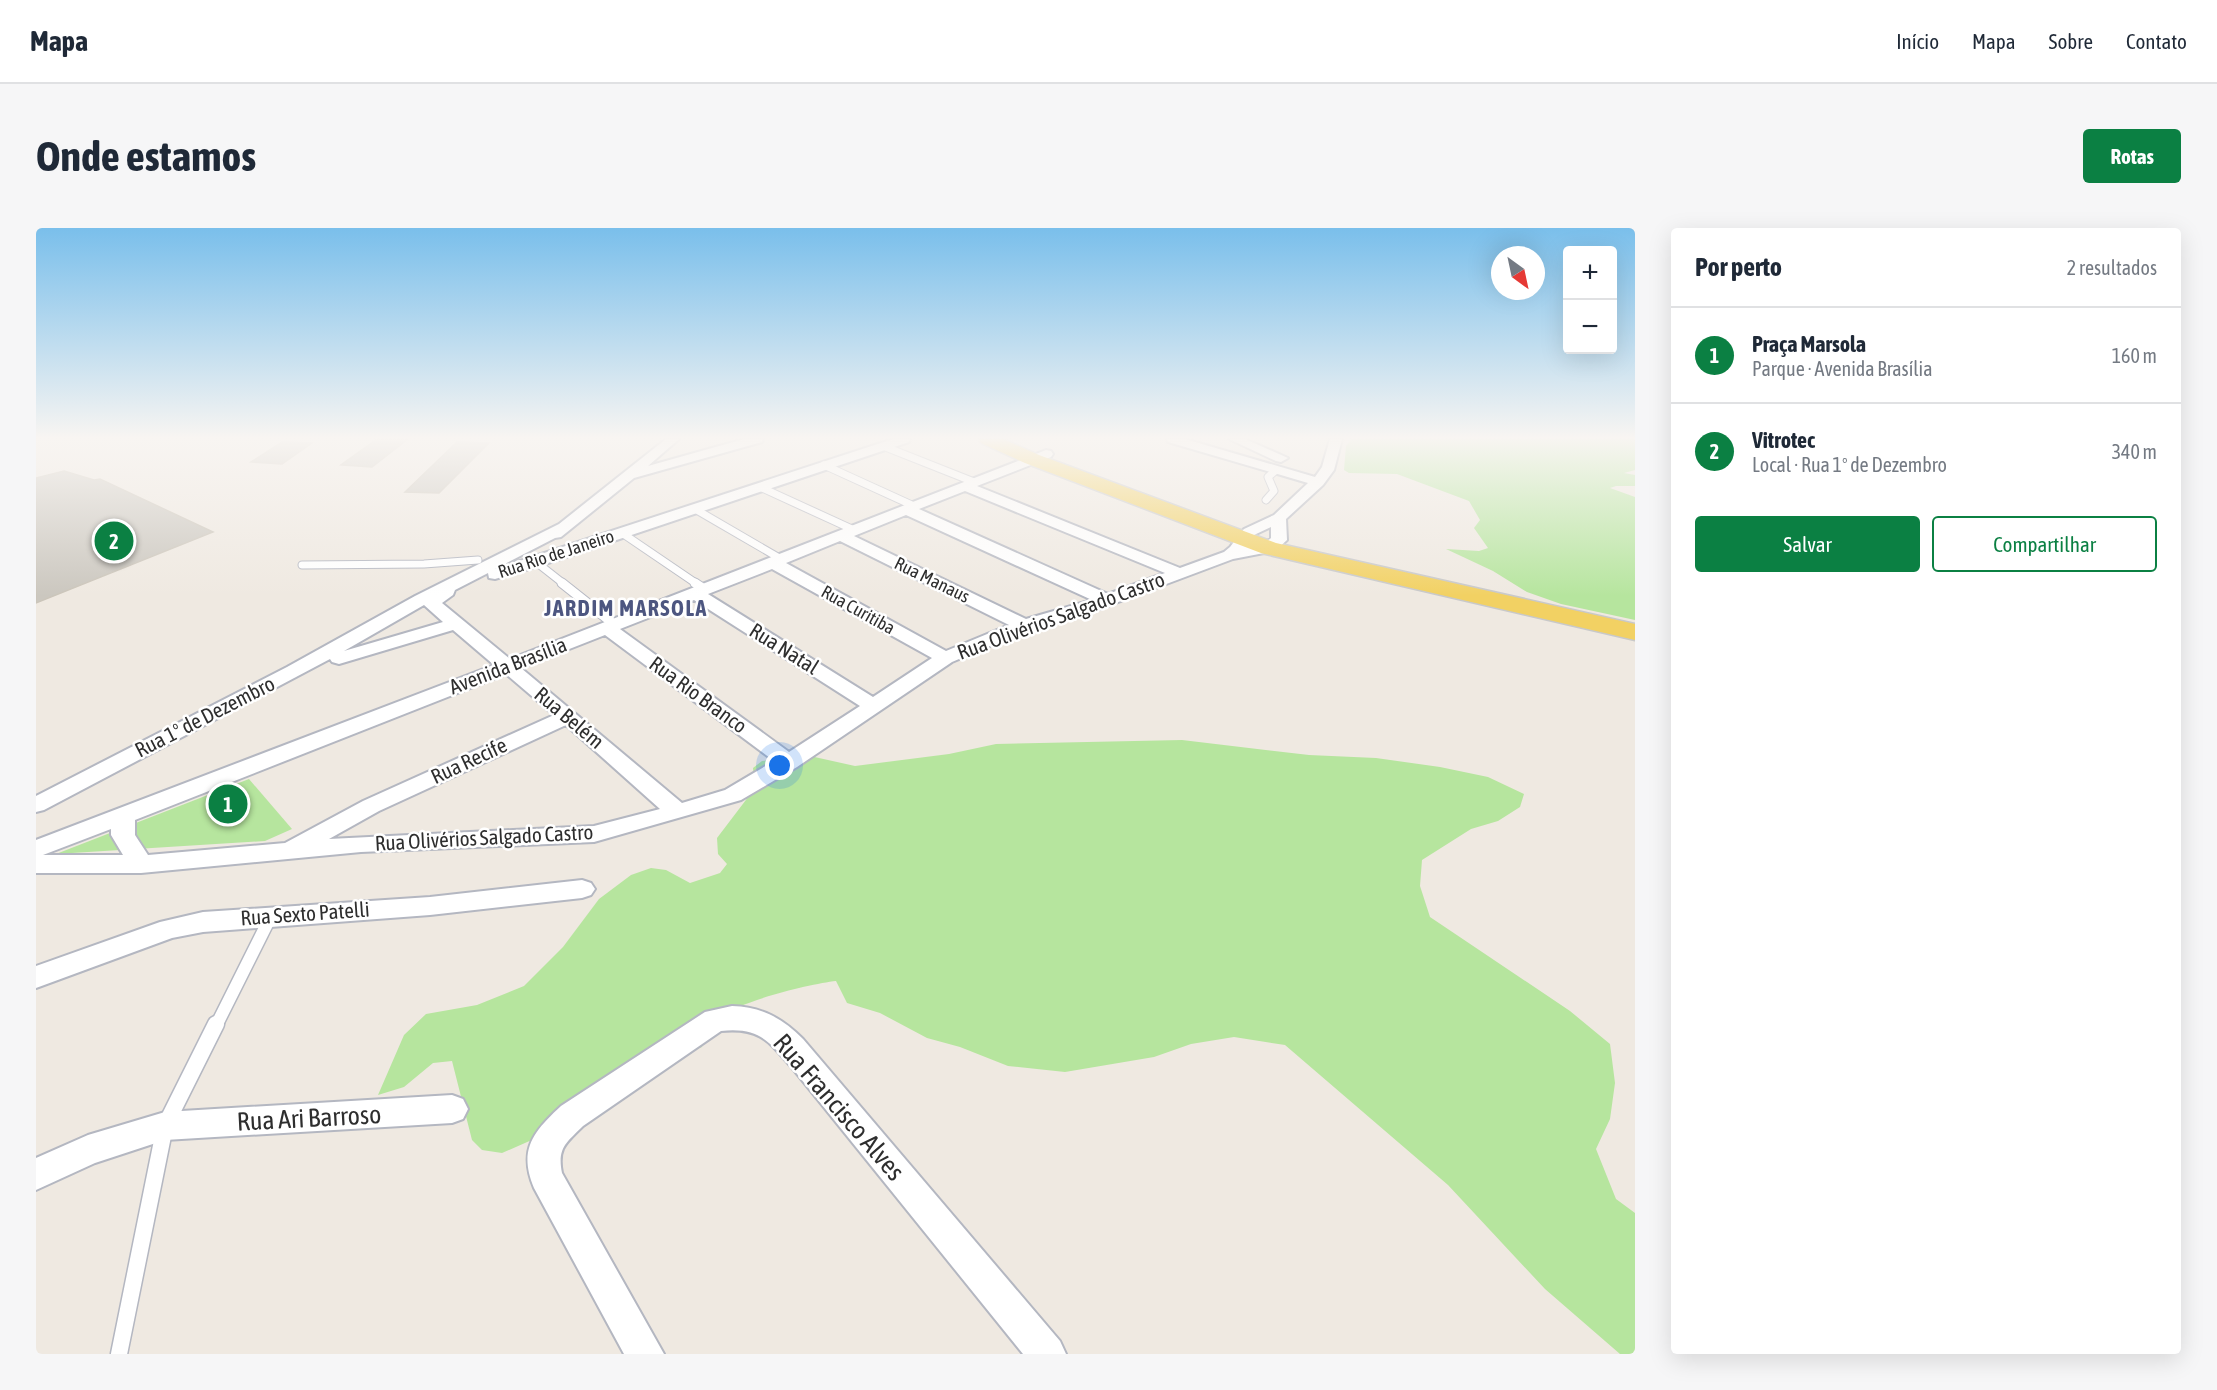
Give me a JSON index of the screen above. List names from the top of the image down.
{
  "streets": {
    "street": [
      "Rua Rio de Janeiro",
      "Rua Manaus",
      "Rua Curitiba",
      "Rua Olivérios Salgado Castro",
      "Rua Natal",
      "Avenida Brasília",
      "Rua Rio Branco",
      "Rua 1º de Dezembro",
      "Rua Belém",
      "Rua Recife",
      "Rua Sexto Patelli",
      "Rua Francisco Alves",
      "Rua Ari Barroso"
    ]
  },
  "crossings": [
    ["Rua Rio de Janeiro", "Rua 1º de Dezembro"],
    ["Rua Manaus", "Rua Olivérios Salgado Castro"],
    ["Rua Manaus", "Avenida Brasília"],
    ["Rua Curitiba", "Rua Olivérios Salgado Castro"],
    ["Rua Curitiba", "Avenida Brasília"],
    ["Rua Olivérios Salgado Castro", "Rua Natal"],
    ["Rua Olivérios Salgado Castro", "Rua Rio Branco"],
    ["Rua Olivérios Salgado Castro", "Rua Belém"],
    ["Rua Olivérios Salgado Castro", "Rua Recife"],
    ["Rua Natal", "Avenida Brasília"],
    ["Avenida Brasília", "Rua Rio Branco"],
    ["Avenida Brasília", "Rua Belém"],
    ["Rua 1º de Dezembro", "Rua Belém"],
    ["Rua Belém", "Rua Recife"]
  ],
  "districts": ["JARDIM MARSOLA"],
  "north": "bottom right",
  "page": {
    "header": "Mapa",
    "nav": [
      "Início",
      "Mapa",
      "Sobre",
      "Contato"
    ],
    "buttons": [
      "Rotas",
      ["Salvar", "Compartilhar"]
    ],
    "title": "Onde estamos",
    "heading": ["Por perto", "2 resultados"],
    "map_buttons": ["+", "−"],
    "list": [
      {
        "mark": "1",
        "name": "Praça Marsola",
        "note": "Parque · Avenida Brasília",
        "value": "160 m"
      },
      {
        "mark": "2",
        "name": "Vitrotec",
        "note": "Local · Rua 1º de Dezembro",
        "value": "340 m"
      }
    ],
    "pins": ["2", "1"]
  }
}
